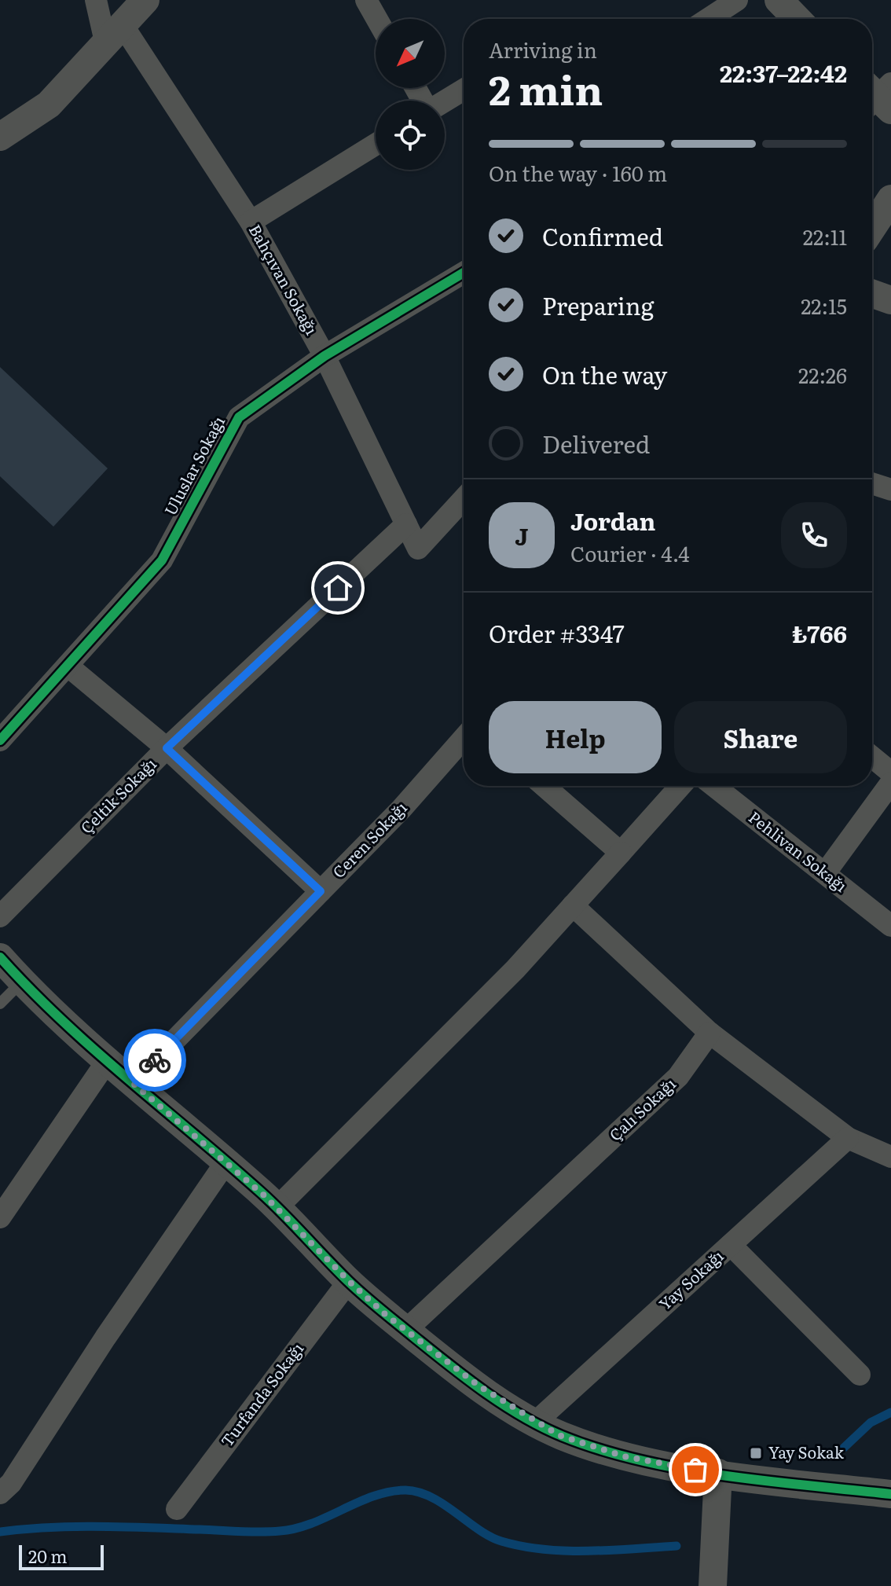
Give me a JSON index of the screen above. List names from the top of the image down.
{
  "streets": {
    "street": [
      "Bahçıvan Sokağı",
      "Uluslar Sokağı",
      "Çeltik Sokağı",
      "Ceren Sokağı",
      "Pehlivan Sokağı",
      "Çalı Sokağı",
      "Yay Sokağı",
      "Turfanda Sokağı"
    ]
  },
  "crossings": [
    ["Bahçıvan Sokağı", "Uluslar Sokağı"],
    ["Bahçıvan Sokağı", "Çeltik Sokağı"]
  ],
  "places": {
    "transit": ["Yay Sokak"]
  },
  "scale_bar": "20 m",
  "north": "bottom left",
  "page": {
    "heading": ["2 min", "Arriving in", "22:37–22:42"],
    "panel": [
      "Jordan",
      "Courier · 4.4",
      "Order #3347",
      "₺766"
    ],
    "bar": "On the way · 160 m",
    "list": [
      ["Confirmed", "22:11"],
      ["Preparing", "22:15"],
      ["On the way", "22:26"],
      "Delivered"
    ],
    "round": "J",
    "buttons": ["Help", "Share"],
    "scale": "20 m"
  }
}
